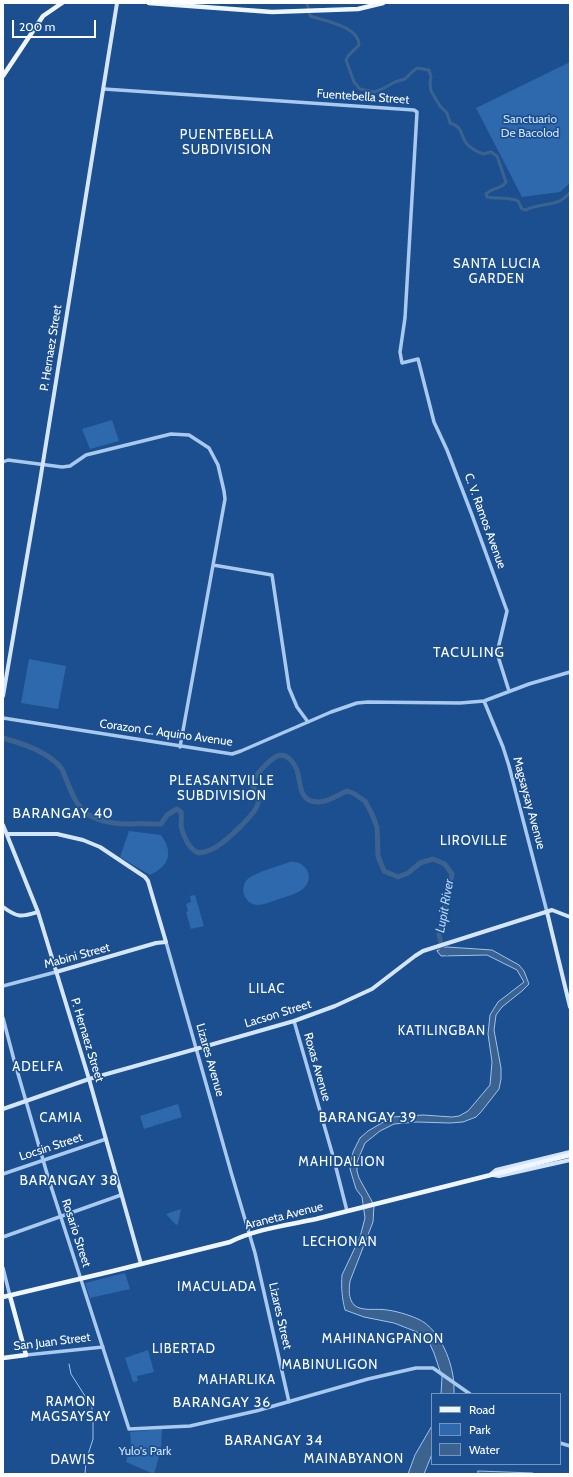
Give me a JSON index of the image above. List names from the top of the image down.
{
  "streets": {
    "main road": [
      "P. Hernaez Street",
      "Mabini Street",
      "Lacson Street",
      "Lizares Avenue",
      "Araneta Avenue",
      "San Juan Street"
    ],
    "street": [
      "Fuentebella Street",
      "C. V. Ramos Avenue",
      "Corazon C. Aquino Avenue",
      "Magsaysay Avenue",
      "Roxas Avenue",
      "Locsin Street",
      "Rosario Street",
      "Lizares Street"
    ]
  },
  "crossings": [
    ["Fuentebella Street", "P. Hernaez Street"],
    ["Fuentebella Street", "C. V. Ramos Avenue"],
    ["P. Hernaez Street", "Mabini Street"],
    ["P. Hernaez Street", "Lacson Street"],
    ["P. Hernaez Street", "Lizares Avenue"],
    ["P. Hernaez Street", "Locsin Street"],
    ["P. Hernaez Street", "Araneta Avenue"],
    ["C. V. Ramos Avenue", "Corazon C. Aquino Avenue"],
    ["Corazon C. Aquino Avenue", "Magsaysay Avenue"],
    ["Magsaysay Avenue", "Lacson Street"],
    ["Mabini Street", "Lizares Avenue"],
    ["Lacson Street", "Lizares Avenue"],
    ["Lacson Street", "Roxas Avenue"],
    ["Lacson Street", "Rosario Street"],
    ["Lizares Avenue", "Araneta Avenue"],
    ["Lizares Avenue", "Lizares Street"],
    ["Roxas Avenue", "Araneta Avenue"],
    ["Locsin Street", "Rosario Street"],
    ["Araneta Avenue", "Rosario Street"],
    ["Araneta Avenue", "Lizares Street"],
    ["Rosario Street", "Lizares Street"],
    ["Rosario Street", "San Juan Street"]
  ],
  "districts": [
    "PUENTEBELLA SUBDIVISION",
    "SANTA LUCIA GARDEN",
    "TACULING",
    "PLEASANTVILLE SUBDIVISION",
    "BARANGAY 40",
    "LIROVILLE",
    "LILAC",
    "KATILINGBAN",
    "ADELFA",
    "CAMIA",
    "BARANGAY 39",
    "MAHIDALION",
    "BARANGAY 38",
    "LECHONAN",
    "IMACULADA",
    "MAHINANGPANON",
    "LIBERTAD",
    "MABINULIGON",
    "MAHARLIKA",
    "RAMON MAGSAYSAY",
    "BARANGAY 36",
    "BARANGAY 34",
    "MAINABYANON",
    "DAWIS"
  ],
  "water": ["Lupit River"],
  "parks": ["Sanctuario De Bacolod", "Yulo's Park"],
  "legend": ["Road", "Park", "Water"],
  "scale_bar": "200 m"
}
